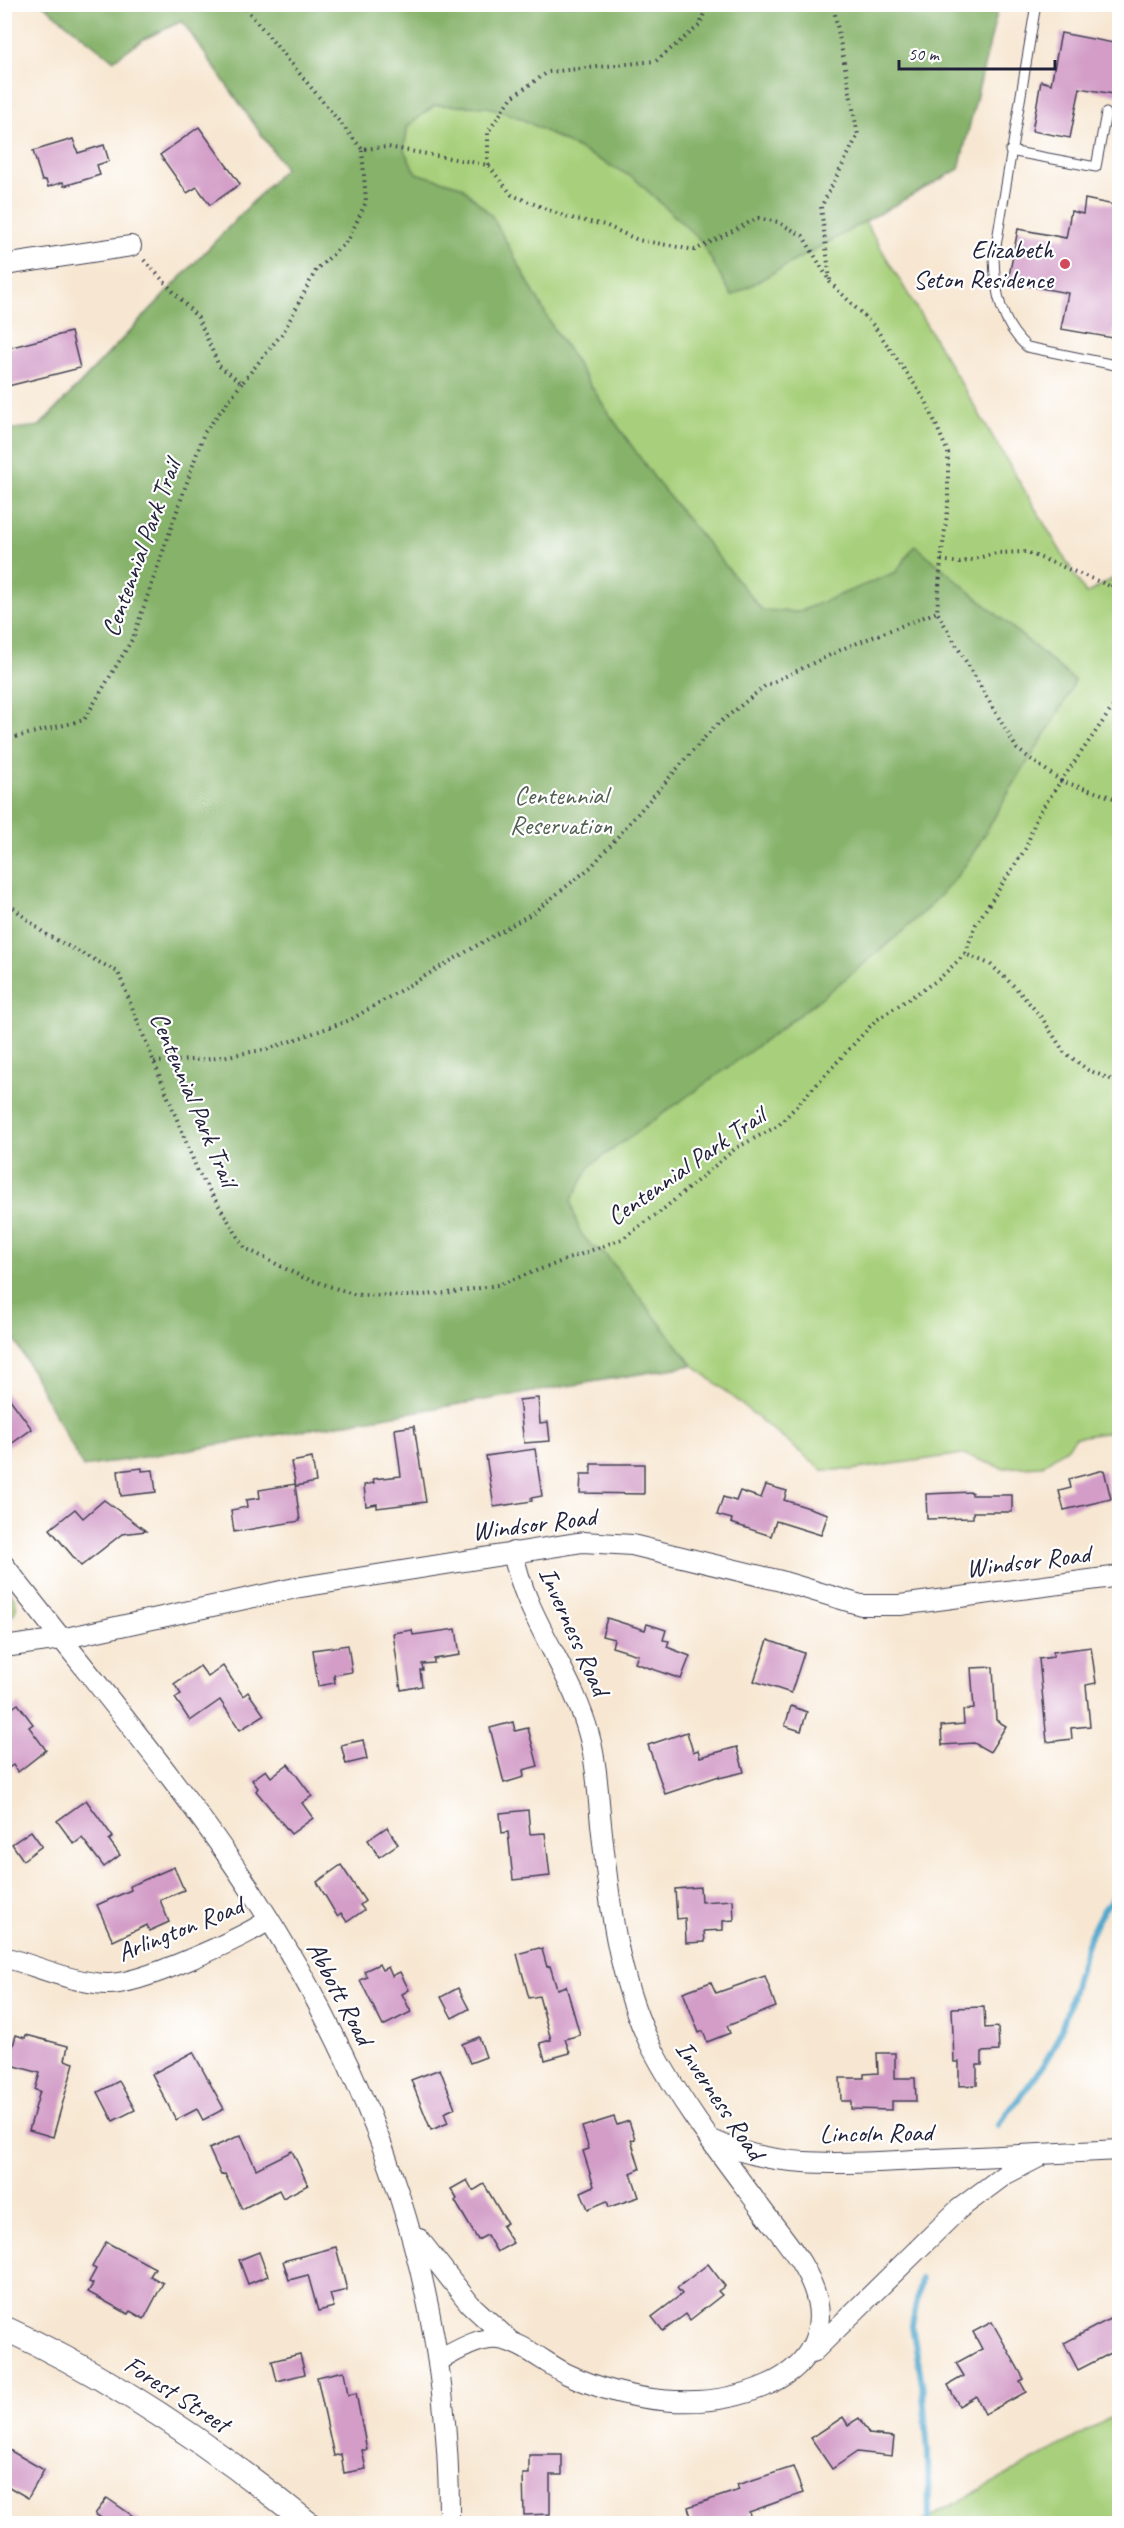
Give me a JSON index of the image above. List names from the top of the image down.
{
  "streets": {
    "street": [
      "Windsor Road",
      "Inverness Road",
      "Arlington Road",
      "Abbott Road",
      "Lincoln Road",
      "Forest Street"
    ],
    "path": ["Centennial Park Trail"]
  },
  "crossings": [
    ["Windsor Road", "Inverness Road"],
    ["Windsor Road", "Abbott Road"],
    ["Inverness Road", "Lincoln Road"],
    ["Arlington Road", "Abbott Road"]
  ],
  "parks": ["Centennial Reservation"],
  "places": ["Elizabeth Seton Residence"],
  "scale_bar": "50 m"
}
